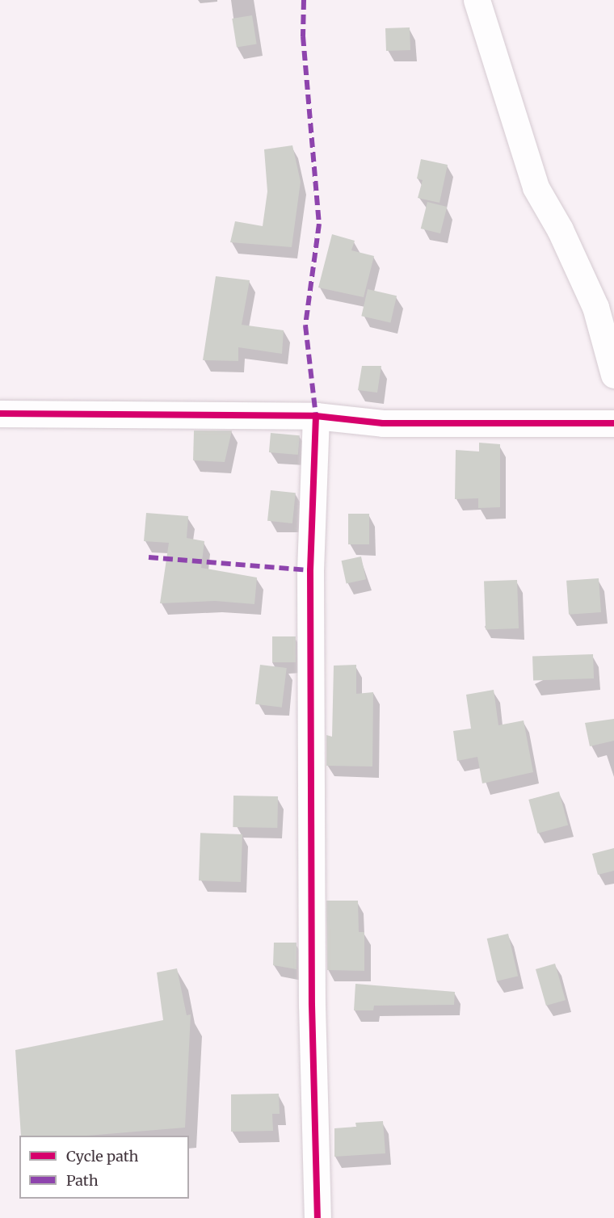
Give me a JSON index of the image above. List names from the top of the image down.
{
  "legend": ["Cycle path", "Path"]
}
